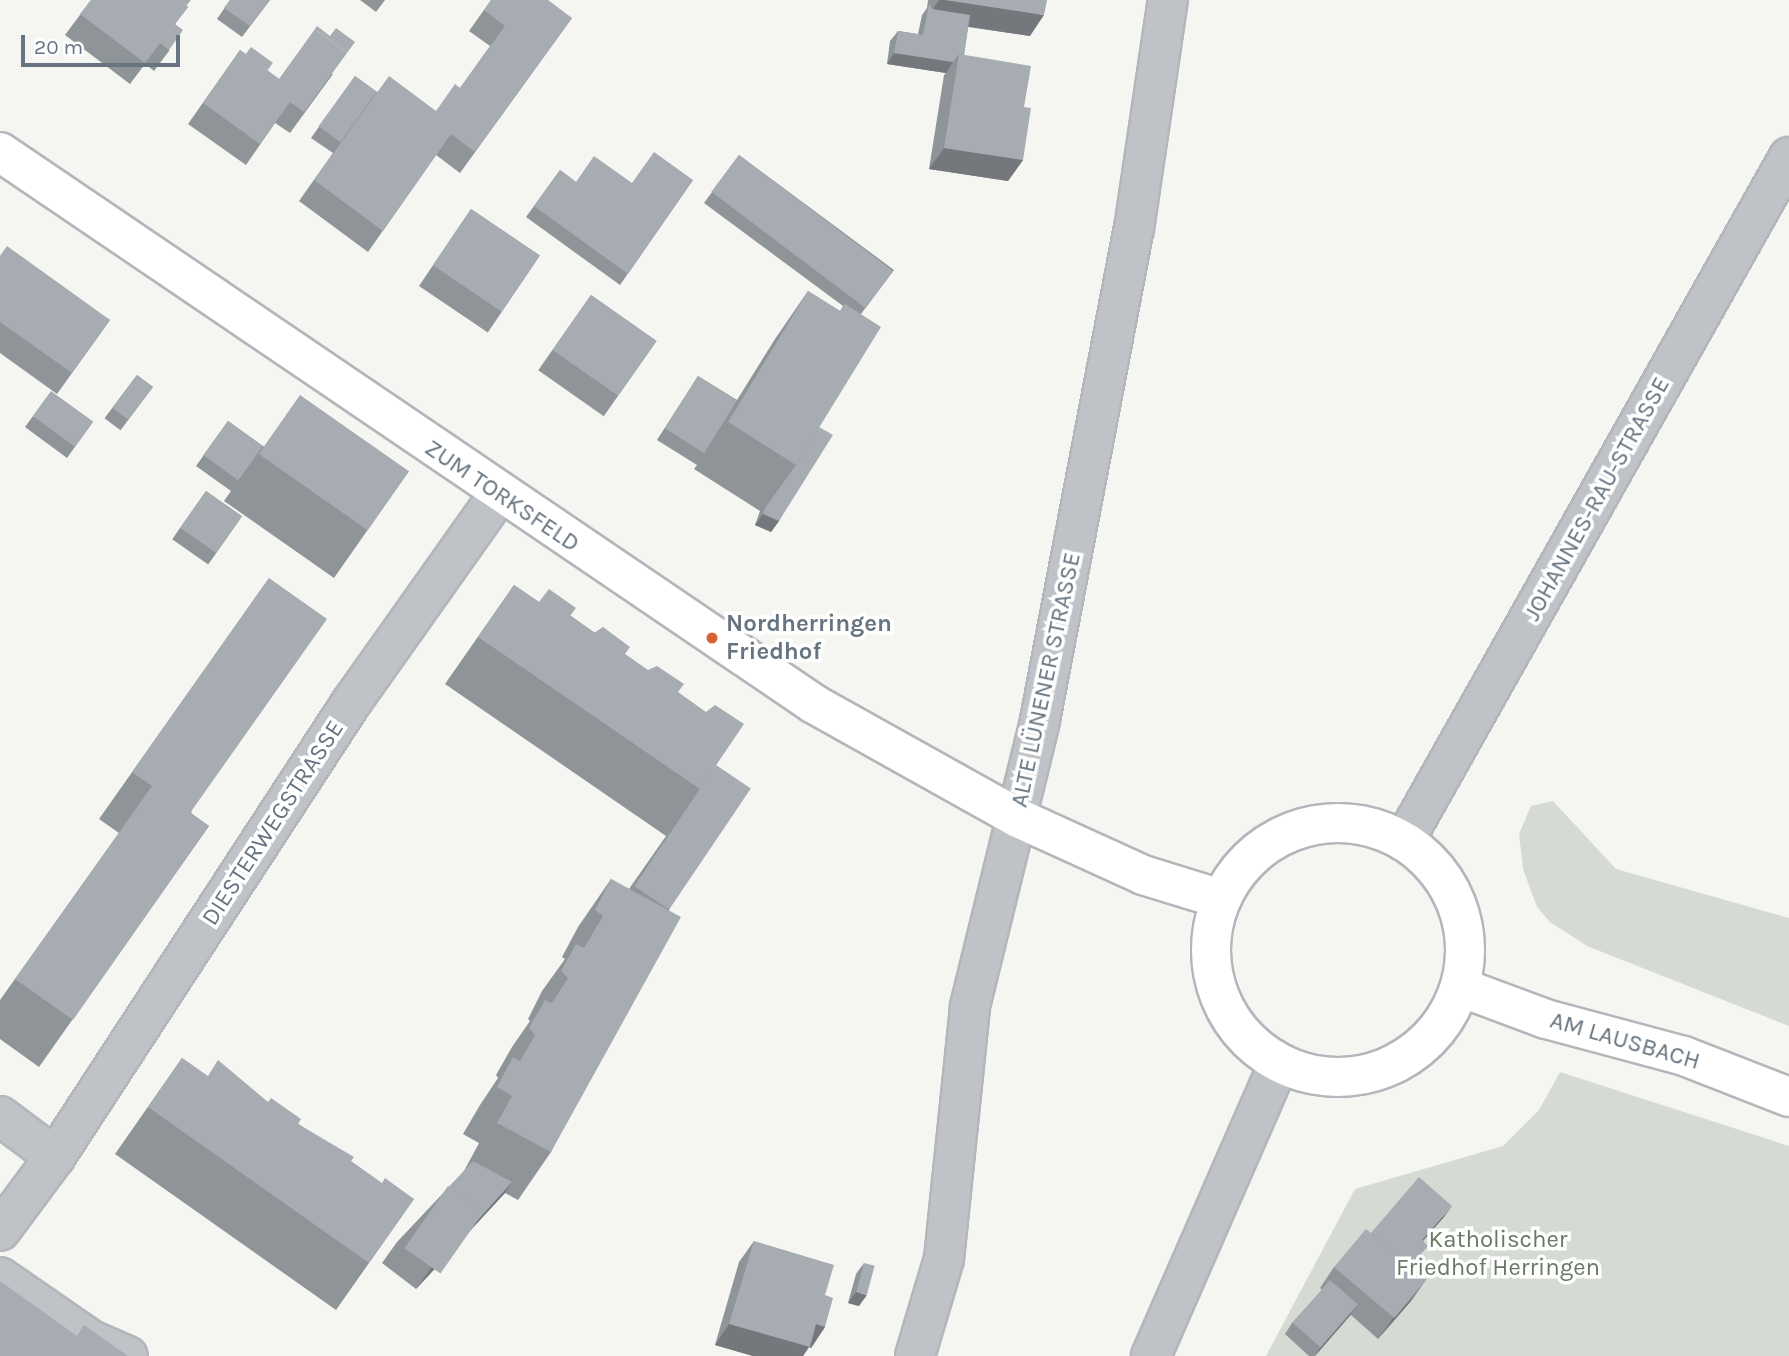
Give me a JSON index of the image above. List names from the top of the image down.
{
  "streets": {
    "main road": ["ZUM TORKSFELD", "AM LAUSBACH"],
    "street": ["JOHANNES-RAU-STRASSE", "ALTE LÜNENER STRASSE", "DIESTERWEGSTRASSE"]
  },
  "crossings": [
    ["ZUM TORKSFELD", "ALTE LÜNENER STRASSE"],
    ["ZUM TORKSFELD", "DIESTERWEGSTRASSE"]
  ],
  "parks": ["Katholischer Friedhof Herringen"],
  "places": ["Nordherringen Friedhof"],
  "scale_bar": "20 m"
}
